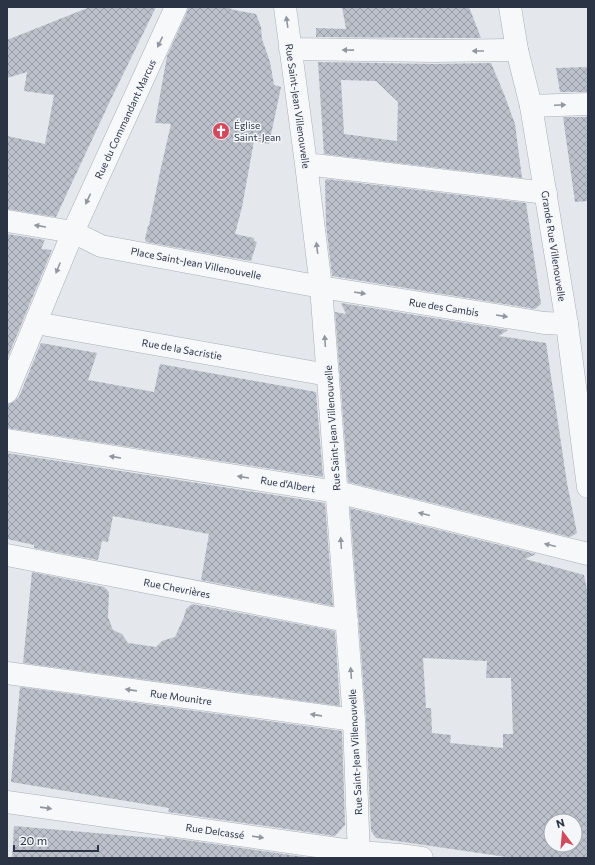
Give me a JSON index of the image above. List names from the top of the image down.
{
  "streets": {
    "street": [
      "Rue Saint-Jean Villenouvelle",
      "Rue du Commandant Marcus",
      "Grande Rue Villenouvelle",
      "Place Saint-Jean Villenouvelle",
      "Rue des Cambis",
      "Rue de la Sacristie",
      "Rue d'Albert",
      "Rue Chevrières",
      "Rue Mounitre",
      "Rue Delcassé"
    ]
  },
  "crossings": [
    ["Rue Saint-Jean Villenouvelle", "Place Saint-Jean Villenouvelle"],
    ["Rue Saint-Jean Villenouvelle", "Rue des Cambis"],
    ["Rue Saint-Jean Villenouvelle", "Rue de la Sacristie"],
    ["Rue Saint-Jean Villenouvelle", "Rue d'Albert"],
    ["Rue Saint-Jean Villenouvelle", "Rue Chevrières"],
    ["Rue Saint-Jean Villenouvelle", "Rue Mounitre"],
    ["Rue Saint-Jean Villenouvelle", "Rue Delcassé"],
    ["Rue du Commandant Marcus", "Place Saint-Jean Villenouvelle"],
    ["Rue du Commandant Marcus", "Rue de la Sacristie"],
    ["Grande Rue Villenouvelle", "Rue des Cambis"],
    ["Place Saint-Jean Villenouvelle", "Rue des Cambis"]
  ],
  "one_way": [
    "Rue Saint-Jean Villenouvelle",
    "Rue du Commandant Marcus",
    "Rue d'Albert",
    "Rue Mounitre",
    "Rue Delcassé"
  ],
  "places": {
    "church": ["Église Saint-Jean"]
  },
  "scale_bar": "20 m",
  "north": "top"
}
